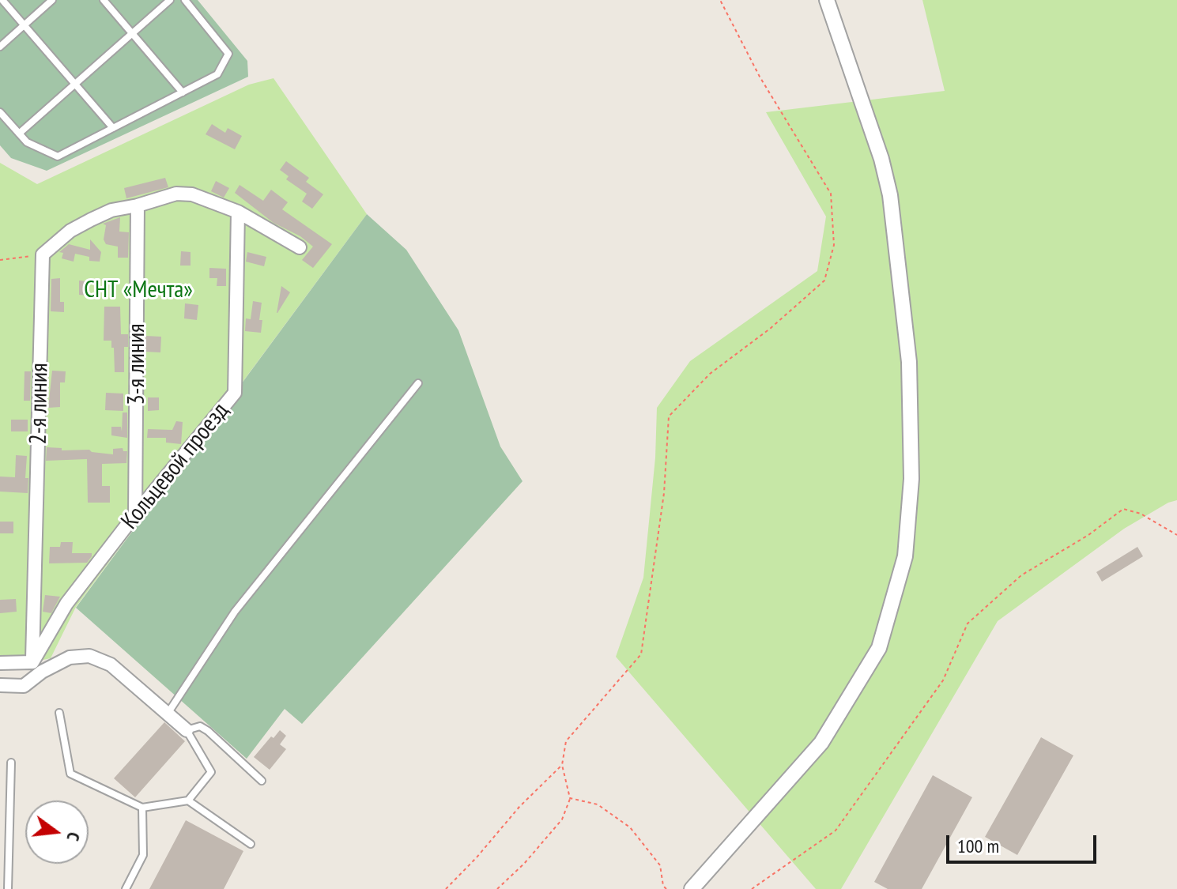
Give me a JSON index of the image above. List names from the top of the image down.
{
  "streets": {
    "street": ["3-я линия", "2-я линия", "Кольцевой проезд"]
  },
  "crossings": [
    ["3-я линия", "Кольцевой проезд"],
    ["2-я линия", "Кольцевой проезд"]
  ],
  "parks": ["СНТ «Мечта»"],
  "scale_bar": "100 m",
  "north": "right"
}
